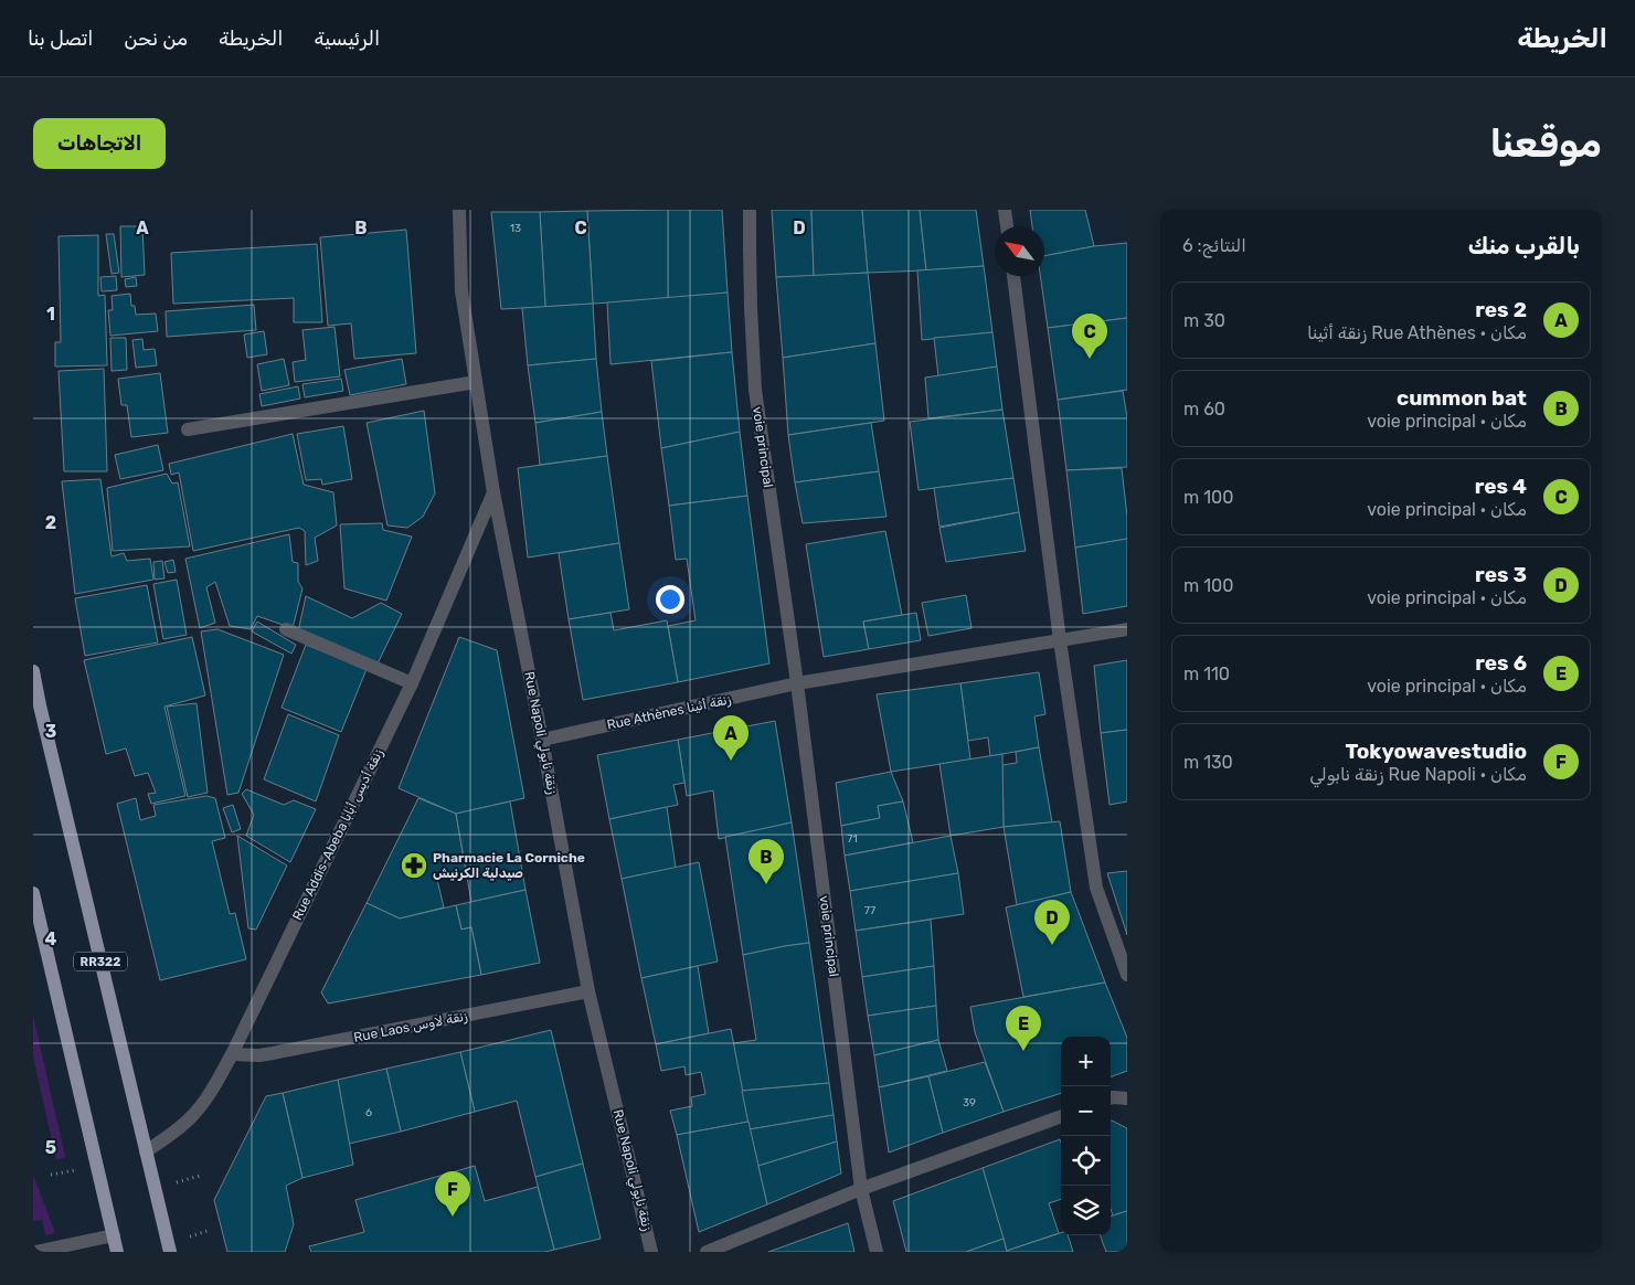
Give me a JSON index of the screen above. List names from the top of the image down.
{
  "streets": {
    "main road": ["RR322"],
    "street": [
      "voie principal",
      "Rue Athènes زنقة أثينا",
      "Rue Napoli زنقة نابولي",
      "Rue Addis-Abeba زنقة أديس أبابا",
      "Rue Laos زنقة لاوس"
    ]
  },
  "crossings": [
    ["voie principal", "Rue Athènes زنقة أثينا"],
    ["Rue Athènes زنقة أثينا", "Rue Napoli زنقة نابولي"],
    ["Rue Napoli زنقة نابولي", "Rue Addis-Abeba زنقة أديس أبابا"],
    ["Rue Napoli زنقة نابولي", "Rue Laos زنقة لاوس"],
    ["Rue Addis-Abeba زنقة أديس أبابا", "RR322"],
    ["Rue Addis-Abeba زنقة أديس أبابا", "Rue Laos زنقة لاوس"]
  ],
  "places": {
    "pharmacy": ["Pharmacie La Corniche صيدلية الكرنيش"]
  },
  "house_numbers": [
    "13",
    "71",
    "77",
    "39",
    "6"
  ],
  "north": "top left",
  "page": {
    "header": "الخريطة",
    "nav": [
      "الرئيسية",
      "الخريطة",
      "من نحن",
      "اتصل بنا"
    ],
    "buttons": "الاتجاهات",
    "title": "موقعنا",
    "heading": ["بالقرب منك", "النتائج: 6"],
    "list": [
      {
        "mark": "A",
        "name": "res 2",
        "note": "مكان · Rue Athènes زنقة أثينا",
        "value": "30 m"
      },
      {
        "mark": "B",
        "name": "cummon bat",
        "note": "مكان · voie principal",
        "value": "60 m"
      },
      {
        "mark": "C",
        "name": "res 4",
        "note": "مكان · voie principal",
        "value": "100 m"
      },
      {
        "mark": "D",
        "name": "res 3",
        "note": "مكان · voie principal",
        "value": "100 m"
      },
      {
        "mark": "E",
        "name": "res 6",
        "note": "مكان · voie principal",
        "value": "110 m"
      },
      {
        "mark": "F",
        "name": "Tokyowavestudio",
        "note": "مكان · Rue Napoli زنقة نابولي",
        "value": "130 m"
      }
    ],
    "pins": [
      "C",
      "A",
      "B",
      "D",
      "E",
      "F"
    ],
    "map_buttons": ["+", "−"]
  },
  "grid": {
    "columns": [
      "A",
      "B",
      "C",
      "D"
    ],
    "rows": [
      "1",
      "2",
      "3",
      "4",
      "5"
    ]
  }
}
